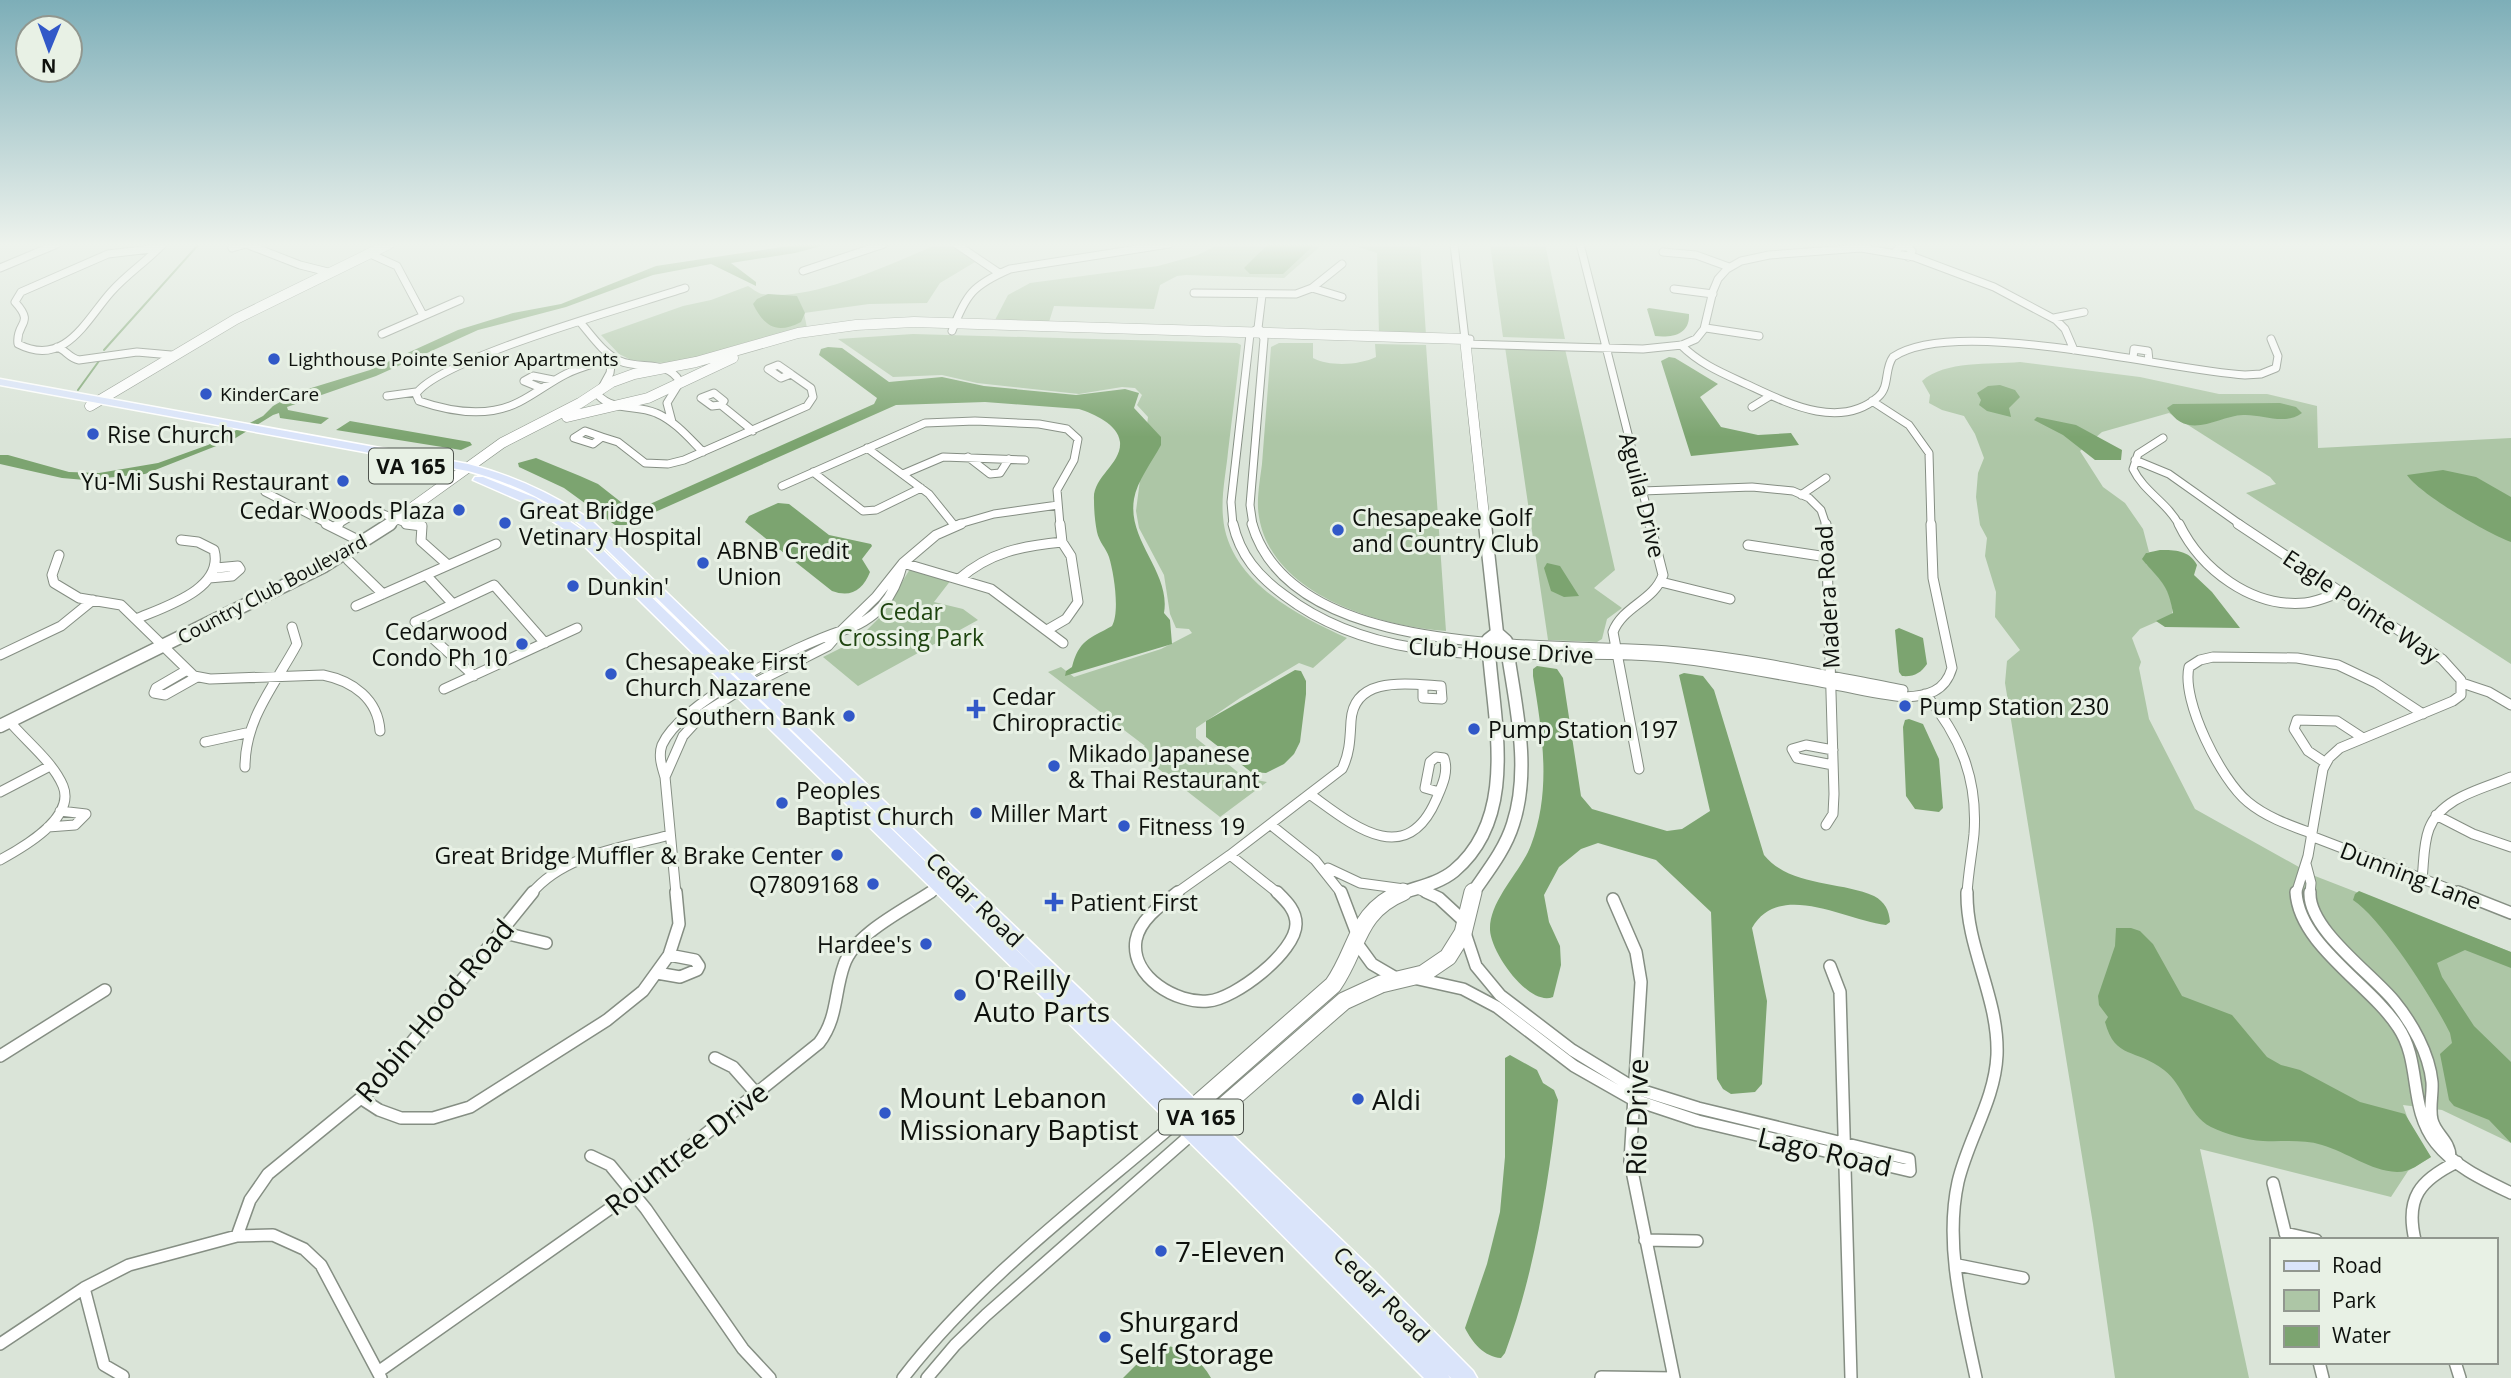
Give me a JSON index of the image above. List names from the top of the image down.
{
  "streets": {
    "main road": ["VA 165", "Cedar Road"],
    "street": [
      "Aguila Drive",
      "Country Club Boulevard",
      "Madera Road",
      "Eagle Pointe Way",
      "Club House Drive",
      "Dunning Lane",
      "Robin Hood Road",
      "Rio Drive",
      "Rountree Drive",
      "Lago Road"
    ]
  },
  "crossings": [
    ["Aguila Drive", "Country Club Boulevard"],
    ["Aguila Drive", "Madera Road"],
    ["Aguila Drive", "Club House Drive"],
    ["Country Club Boulevard", "Club House Drive"],
    ["Country Club Boulevard", "Cedar Road"],
    ["Madera Road", "Club House Drive"],
    ["Cedar Road", "Rountree Drive"],
    ["Rio Drive", "Lago Road"]
  ],
  "parks": ["Cedar Crossing Park"],
  "places": {
    "other": [
      "Lighthouse Pointe Senior Apartments",
      "KinderCare",
      "Rise Church",
      "Yu-Mi Sushi Restaurant",
      "Cedar Woods Plaza",
      "Great Bridge Vetinary Hospital",
      "Chesapeake Golf and Country Club",
      "ABNB Credit Union",
      "Dunkin'",
      "Cedarwood Condo Ph 10",
      "Chesapeake First Church Nazarene",
      "Pump Station 230",
      "Southern Bank",
      "Pump Station 197",
      "Mikado Japanese & Thai Restaurant",
      "Peoples Baptist Church",
      "Miller Mart",
      "Fitness 19",
      "Great Bridge Muffler & Brake Center",
      "Q7809168",
      "Hardee's",
      "O'Reilly Auto Parts",
      "Aldi",
      "Mount Lebanon Missionary Baptist",
      "7-Eleven",
      "Shurgard Self Storage"
    ],
    "health": ["Cedar Chiropractic", "Patient First"]
  },
  "legend": ["Road", "Park", "Water"],
  "north": "bottom"
}
